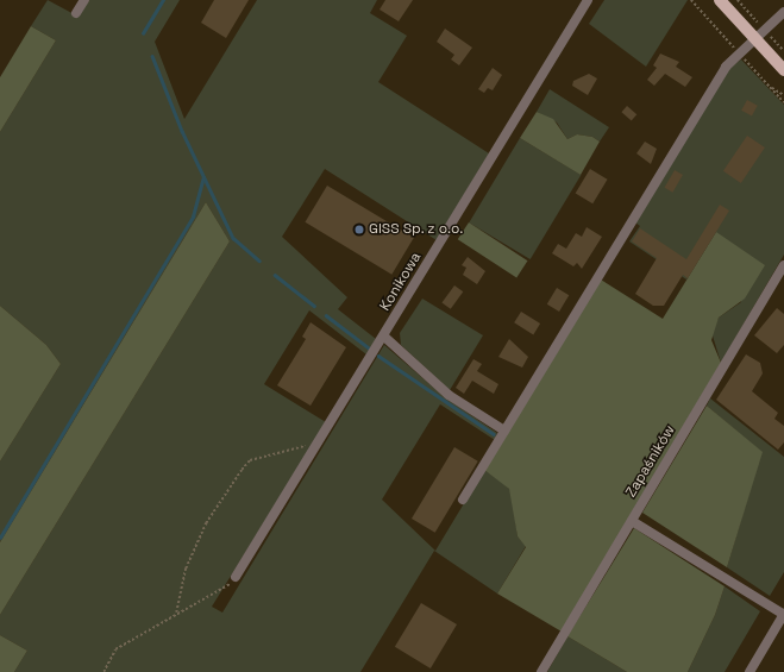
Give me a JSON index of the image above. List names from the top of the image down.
{
  "streets": {
    "street": ["Konikowa", "Zapaśników"]
  },
  "places": ["GISS Sp. z o.o."]
}
